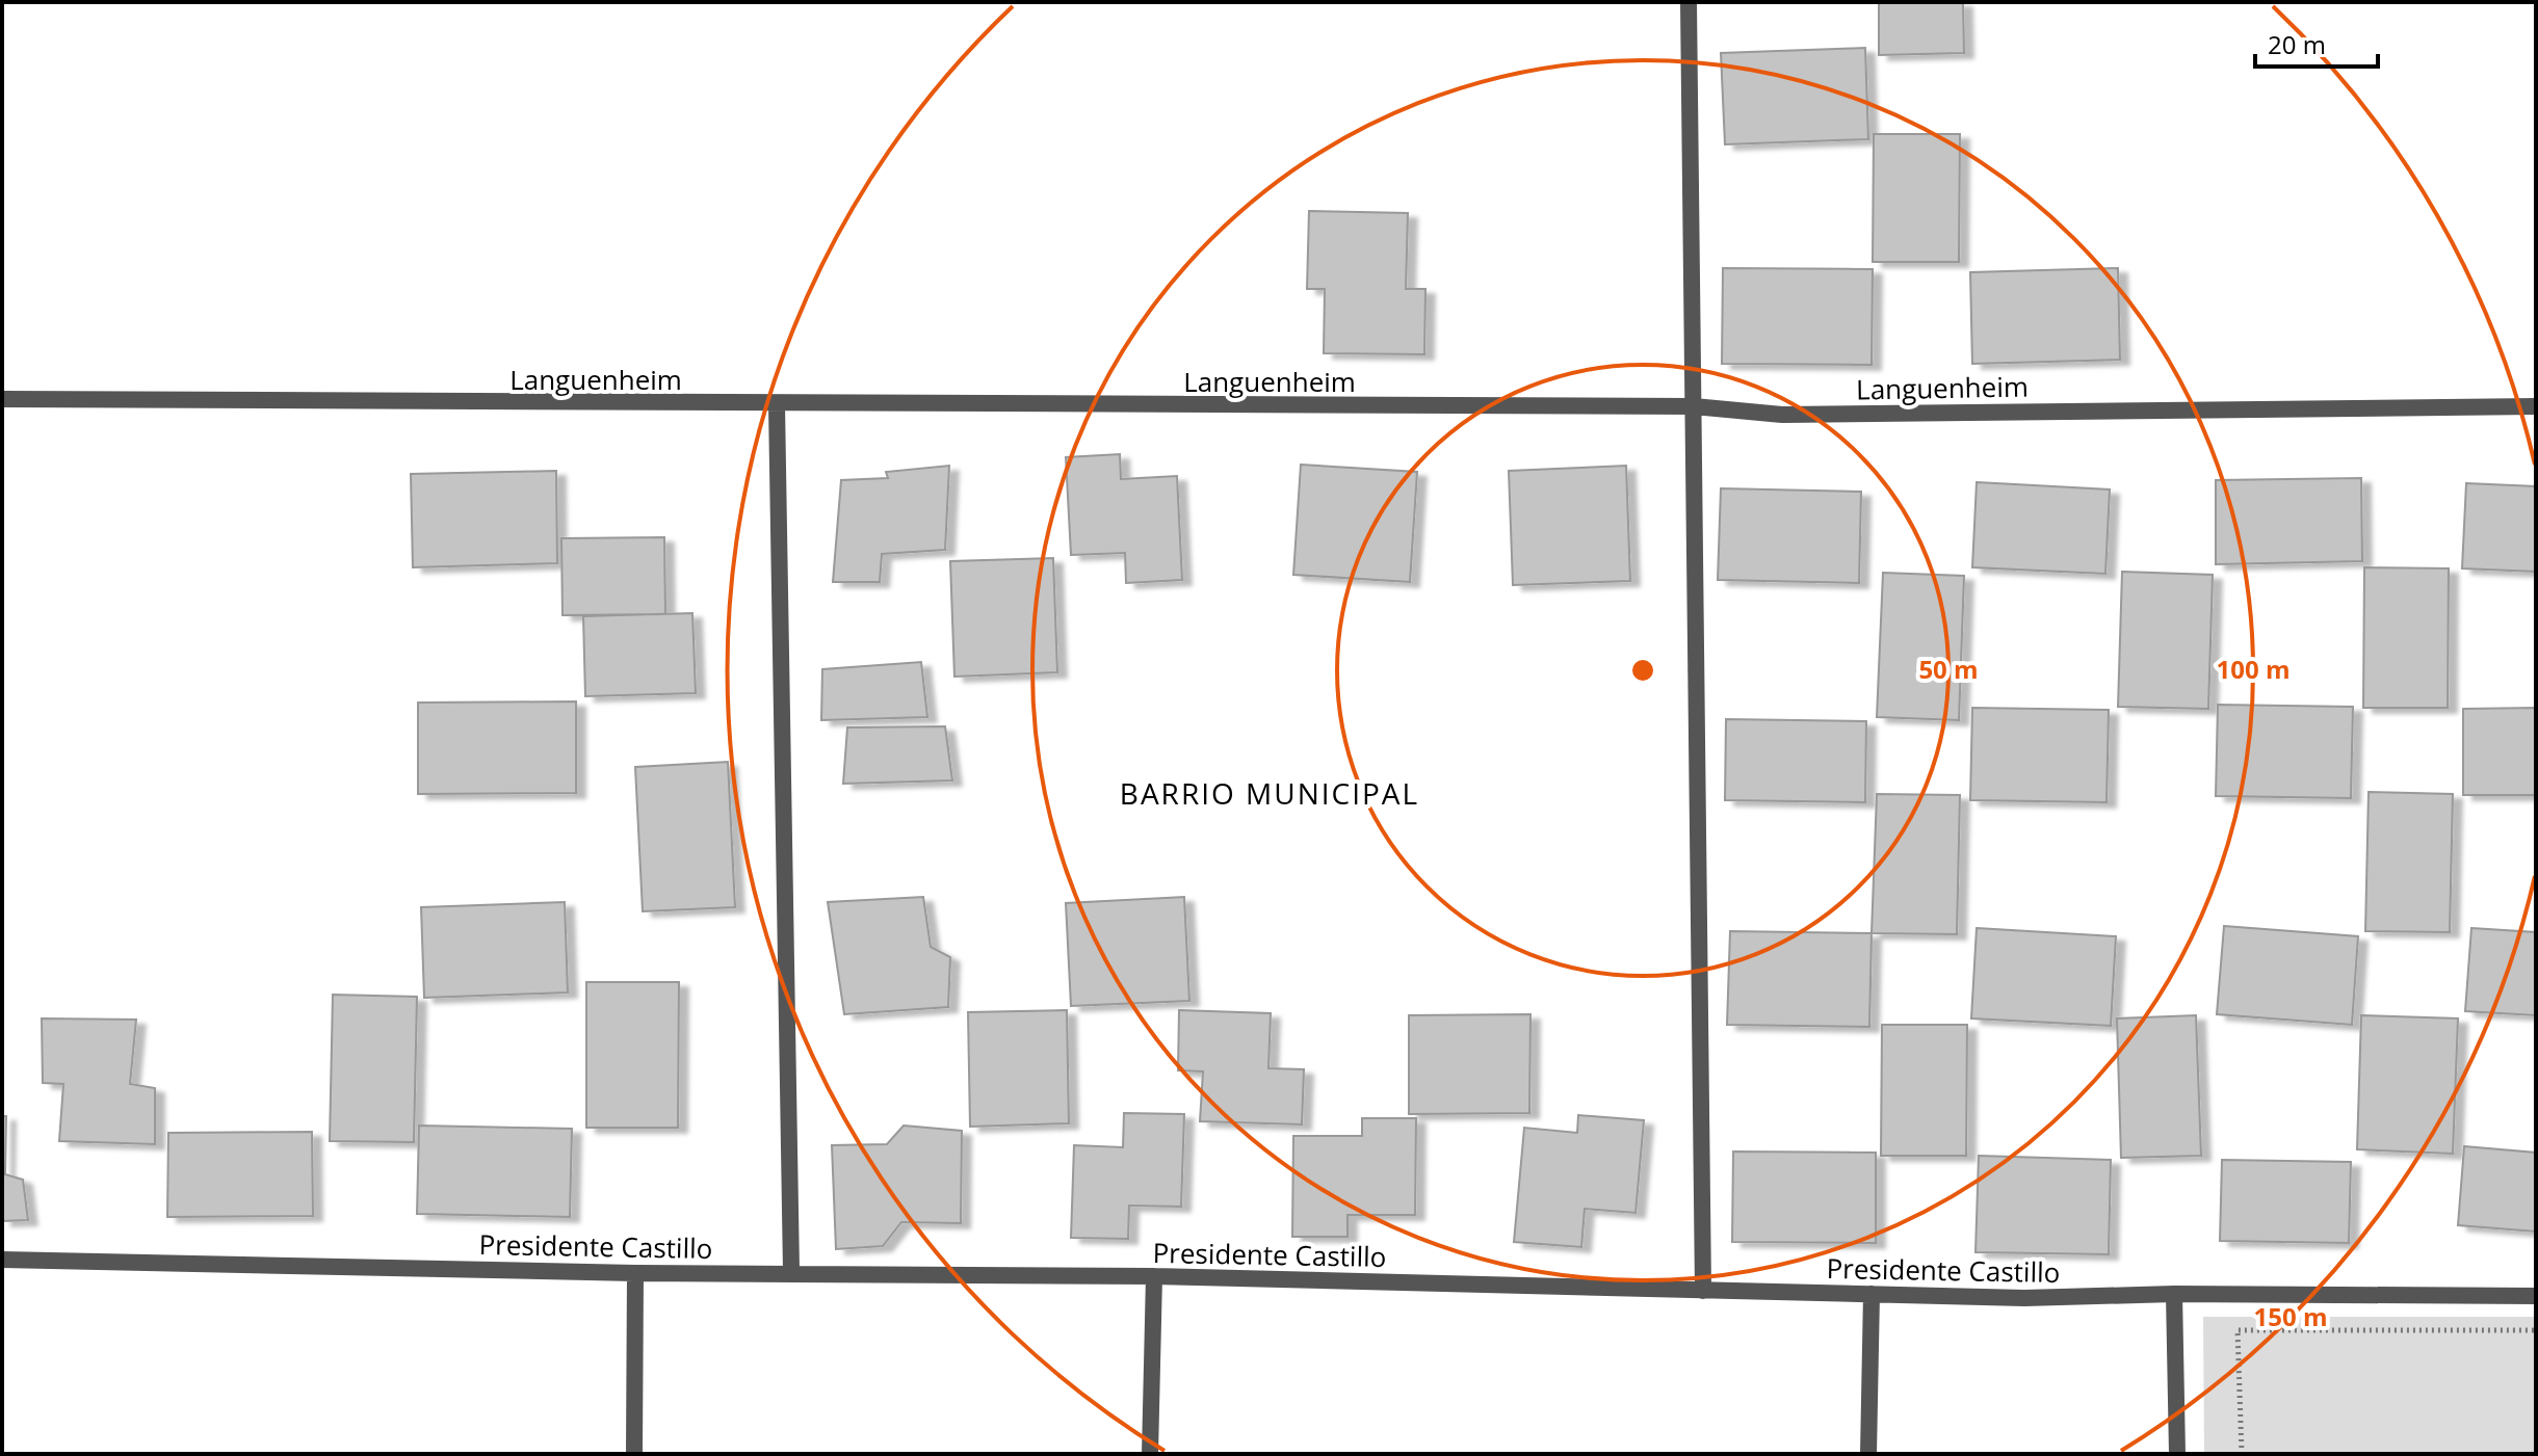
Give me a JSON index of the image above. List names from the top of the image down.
{
  "streets": {
    "street": ["Languenheim", "Presidente Castillo"]
  },
  "districts": ["BARRIO MUNICIPAL"],
  "scale_bar": "20 m",
  "rings": ["50 m", "100 m", "150 m"]
}
